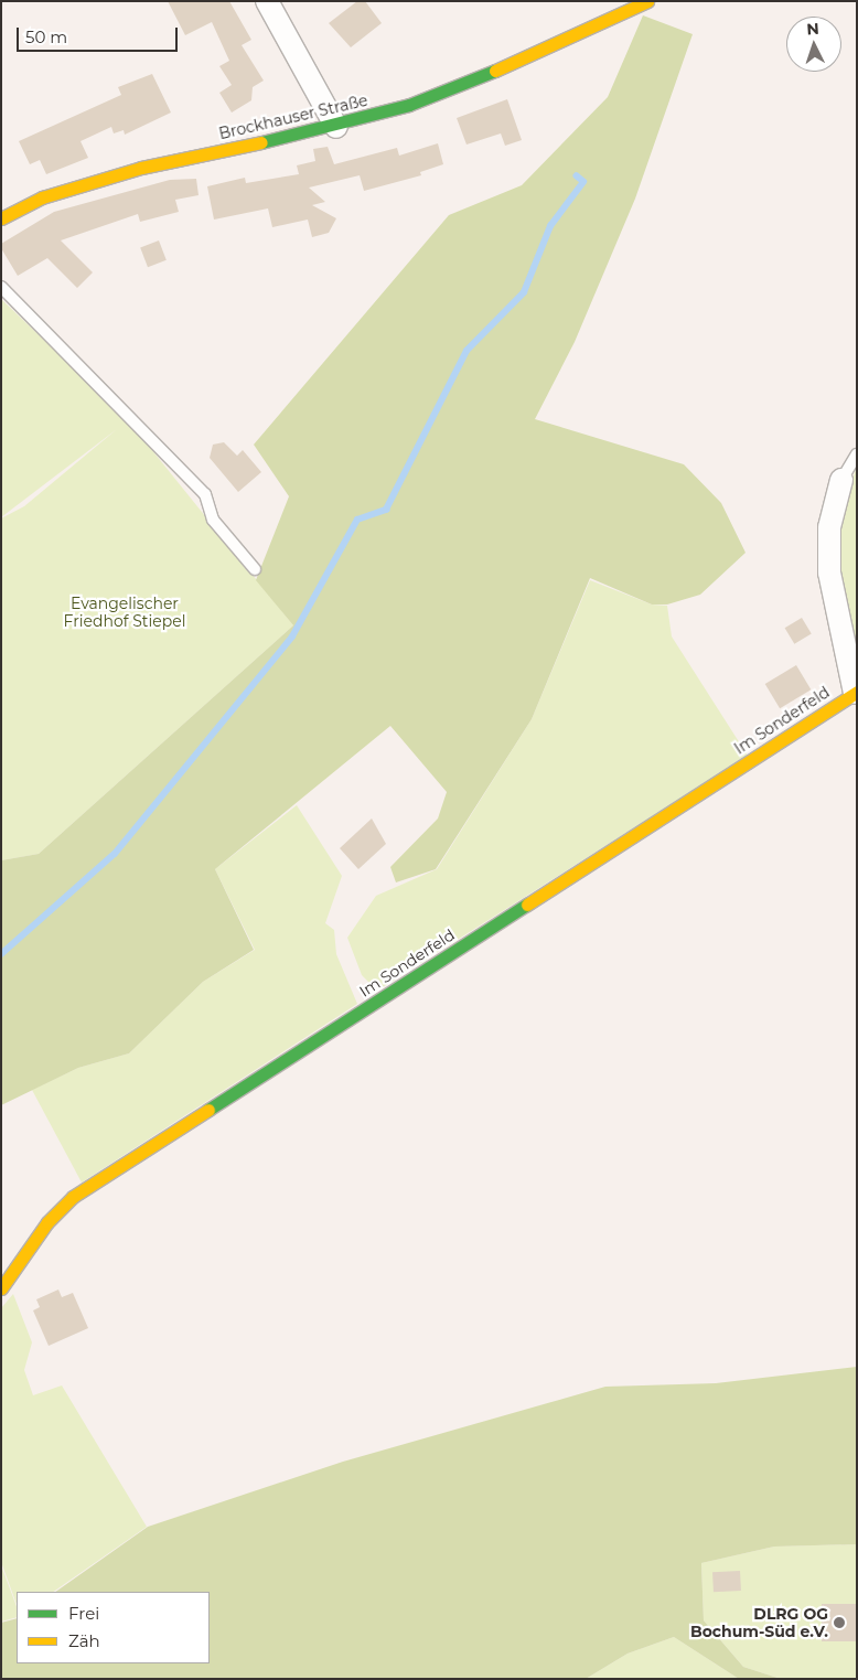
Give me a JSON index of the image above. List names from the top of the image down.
{
  "streets": {
    "street": ["Brockhauser Straße", "Im Sonderfeld"]
  },
  "parks": ["Evangelischer Friedhof Stiepel"],
  "places": ["DLRG OG Bochum-Süd e.V."],
  "legend": ["Frei", "Zäh"],
  "scale_bar": "50 m",
  "north": "top"
}
